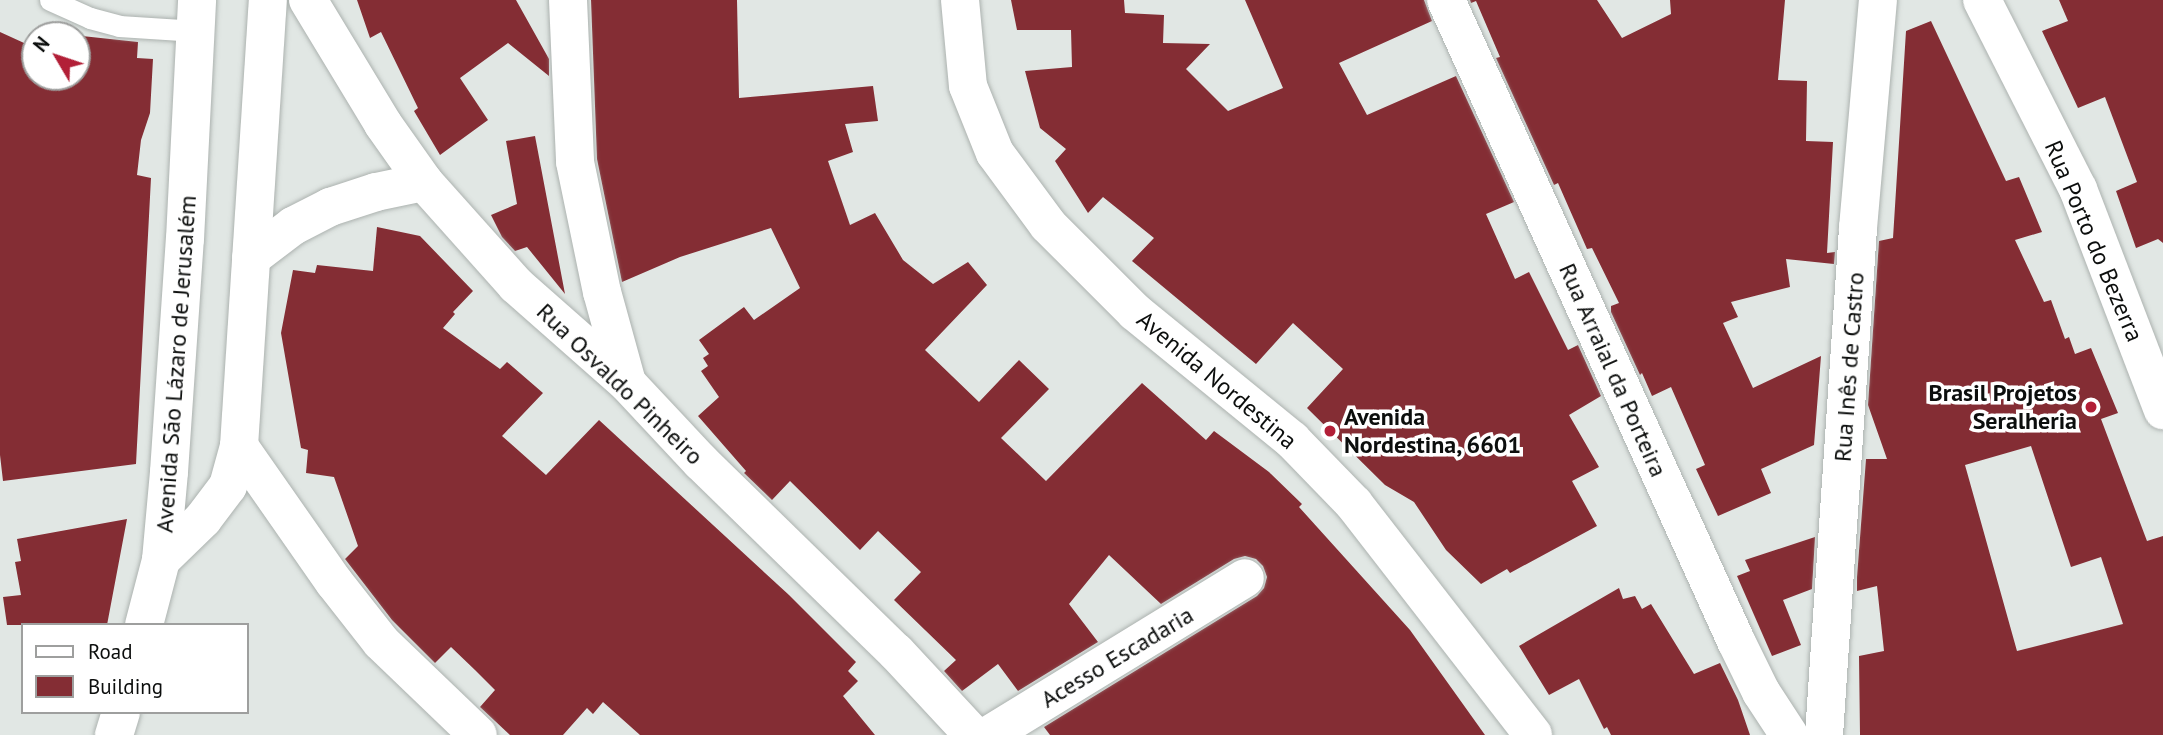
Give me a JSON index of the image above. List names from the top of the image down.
{
  "streets": {
    "street": [
      "Rua Porto do Bezerra",
      "Avenida São Lázaro de Jerusalém",
      "Rua Inês de Castro",
      "Rua Arraial da Porteira",
      "Avenida Nordestina",
      "Rua Osvaldo Pinheiro",
      "Acesso Escadaria"
    ]
  },
  "places": ["Brasil Projetos Seralheria", "Avenida Nordestina, 6601"],
  "legend": ["Road", "Building"],
  "north": "top left"
}
